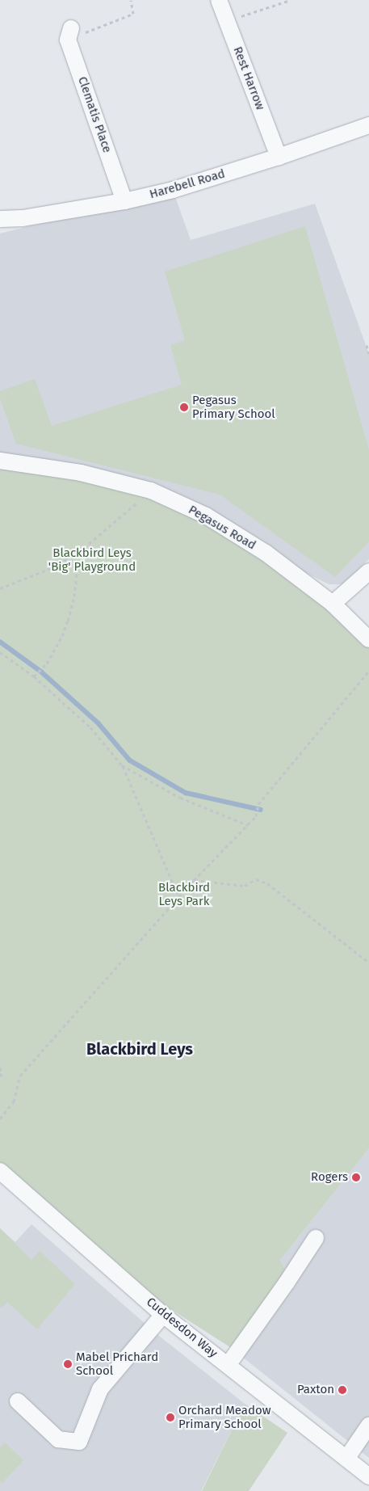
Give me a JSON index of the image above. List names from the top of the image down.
{
  "streets": {
    "street": [
      "Rest Harrow",
      "Clematis Place",
      "Harebell Road",
      "Pegasus Road",
      "Cuddesdon Way"
    ]
  },
  "crossings": [
    ["Rest Harrow", "Harebell Road"],
    ["Clematis Place", "Harebell Road"]
  ],
  "districts": ["Blackbird Leys"],
  "parks": ["Blackbird Leys 'Big' Playground", "Blackbird Leys Park"],
  "places": [
    "Pegasus Primary School",
    "Rogers",
    "Mabel Prichard School",
    "Paxton",
    "Orchard Meadow Primary School"
  ]
}
